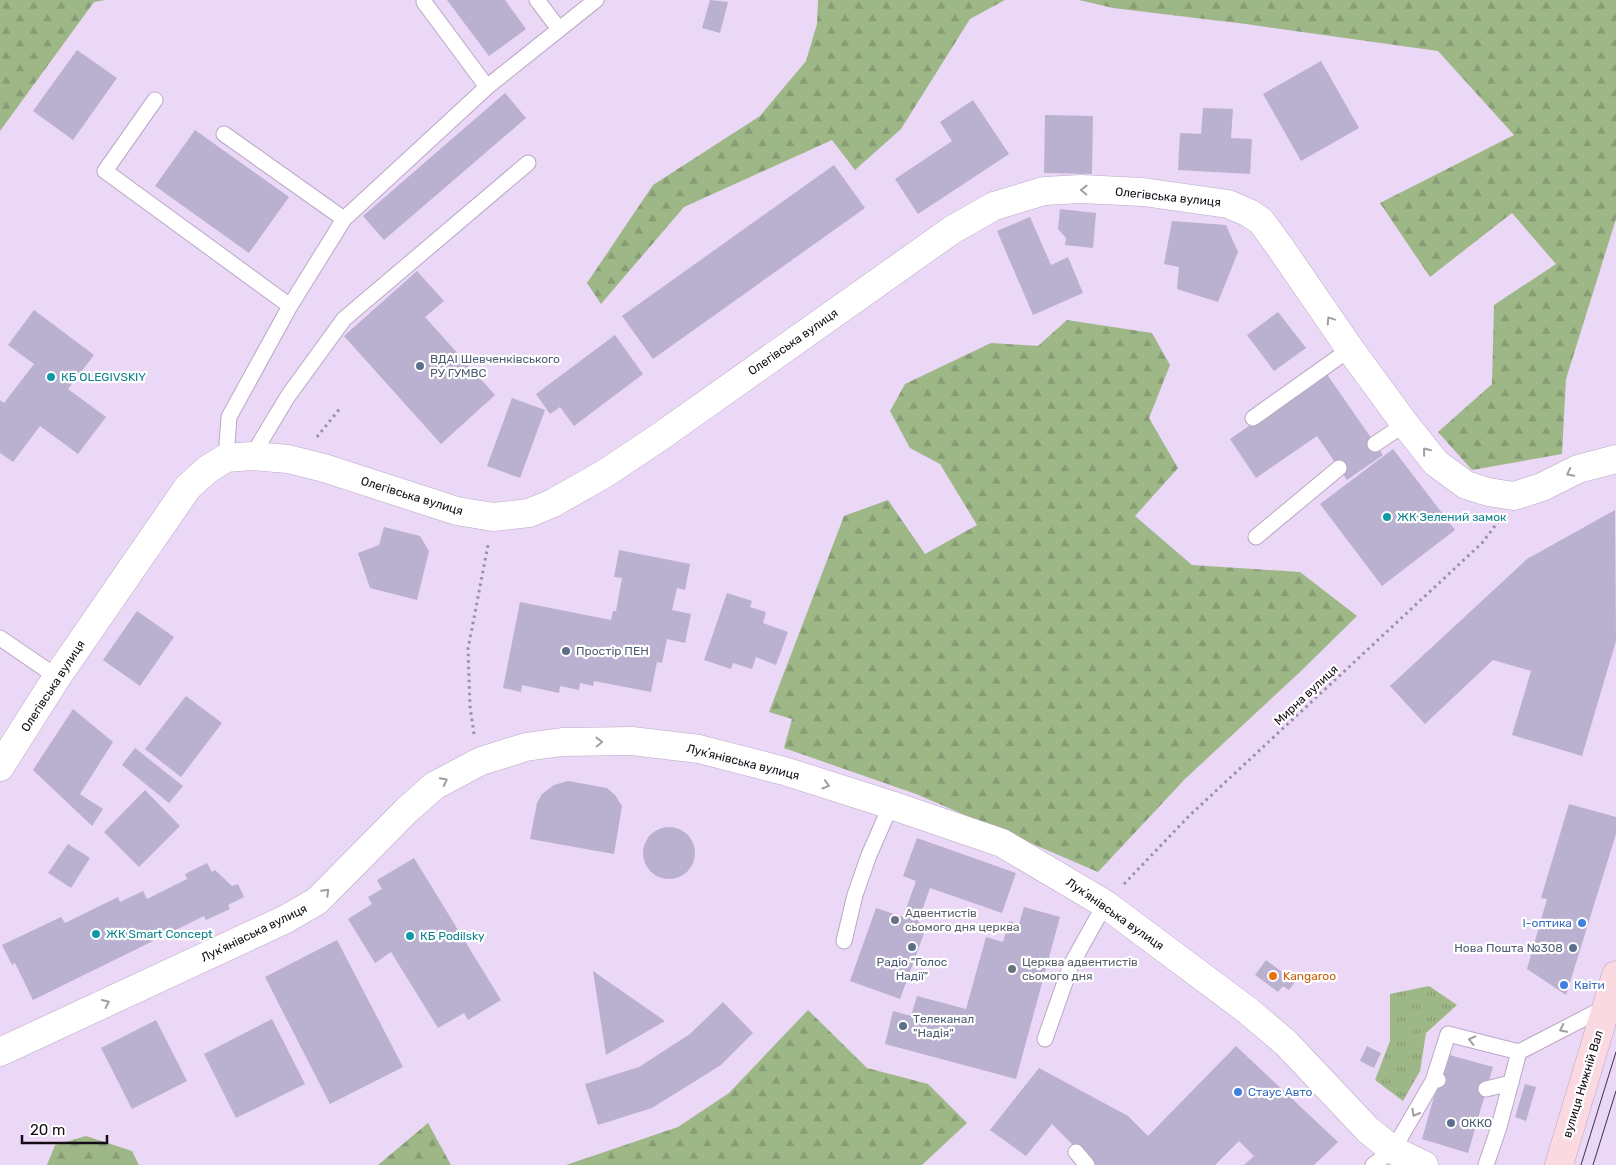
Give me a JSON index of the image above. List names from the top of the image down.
{
  "streets": {
    "main road": ["вулиця Нижній Вал"],
    "street": ["Олегівська вулиця", "Лукʼянівська вулиця"],
    "path": ["Мирна вулиця"]
  },
  "crossings": [
    ["Олегівська вулиця", "Мирна вулиця"],
    ["Мирна вулиця", "Лукʼянівська вулиця"]
  ],
  "one_way": ["Олегівська вулиця", "Лукʼянівська вулиця"],
  "places": [
    "ВДАІ Шевченківського РУ ГУМВС",
    "КБ OLEGIVSKIY",
    "ЖК Зелений замок",
    "Простір ПЕН",
    "Адвентистів сьомого дня церква",
    "І-оптика",
    "ЖК Smart Concept",
    "КБ Podilsky",
    "Радіо \"Голос Надії\"",
    "Нова Пошта №308",
    "Церква адвентистів сьомого дня",
    "Kangaroo",
    "Квіти",
    "Телеканал \"Надія\"",
    "Стаус Авто",
    "ОККО"
  ],
  "scale_bar": "20 m"
}
